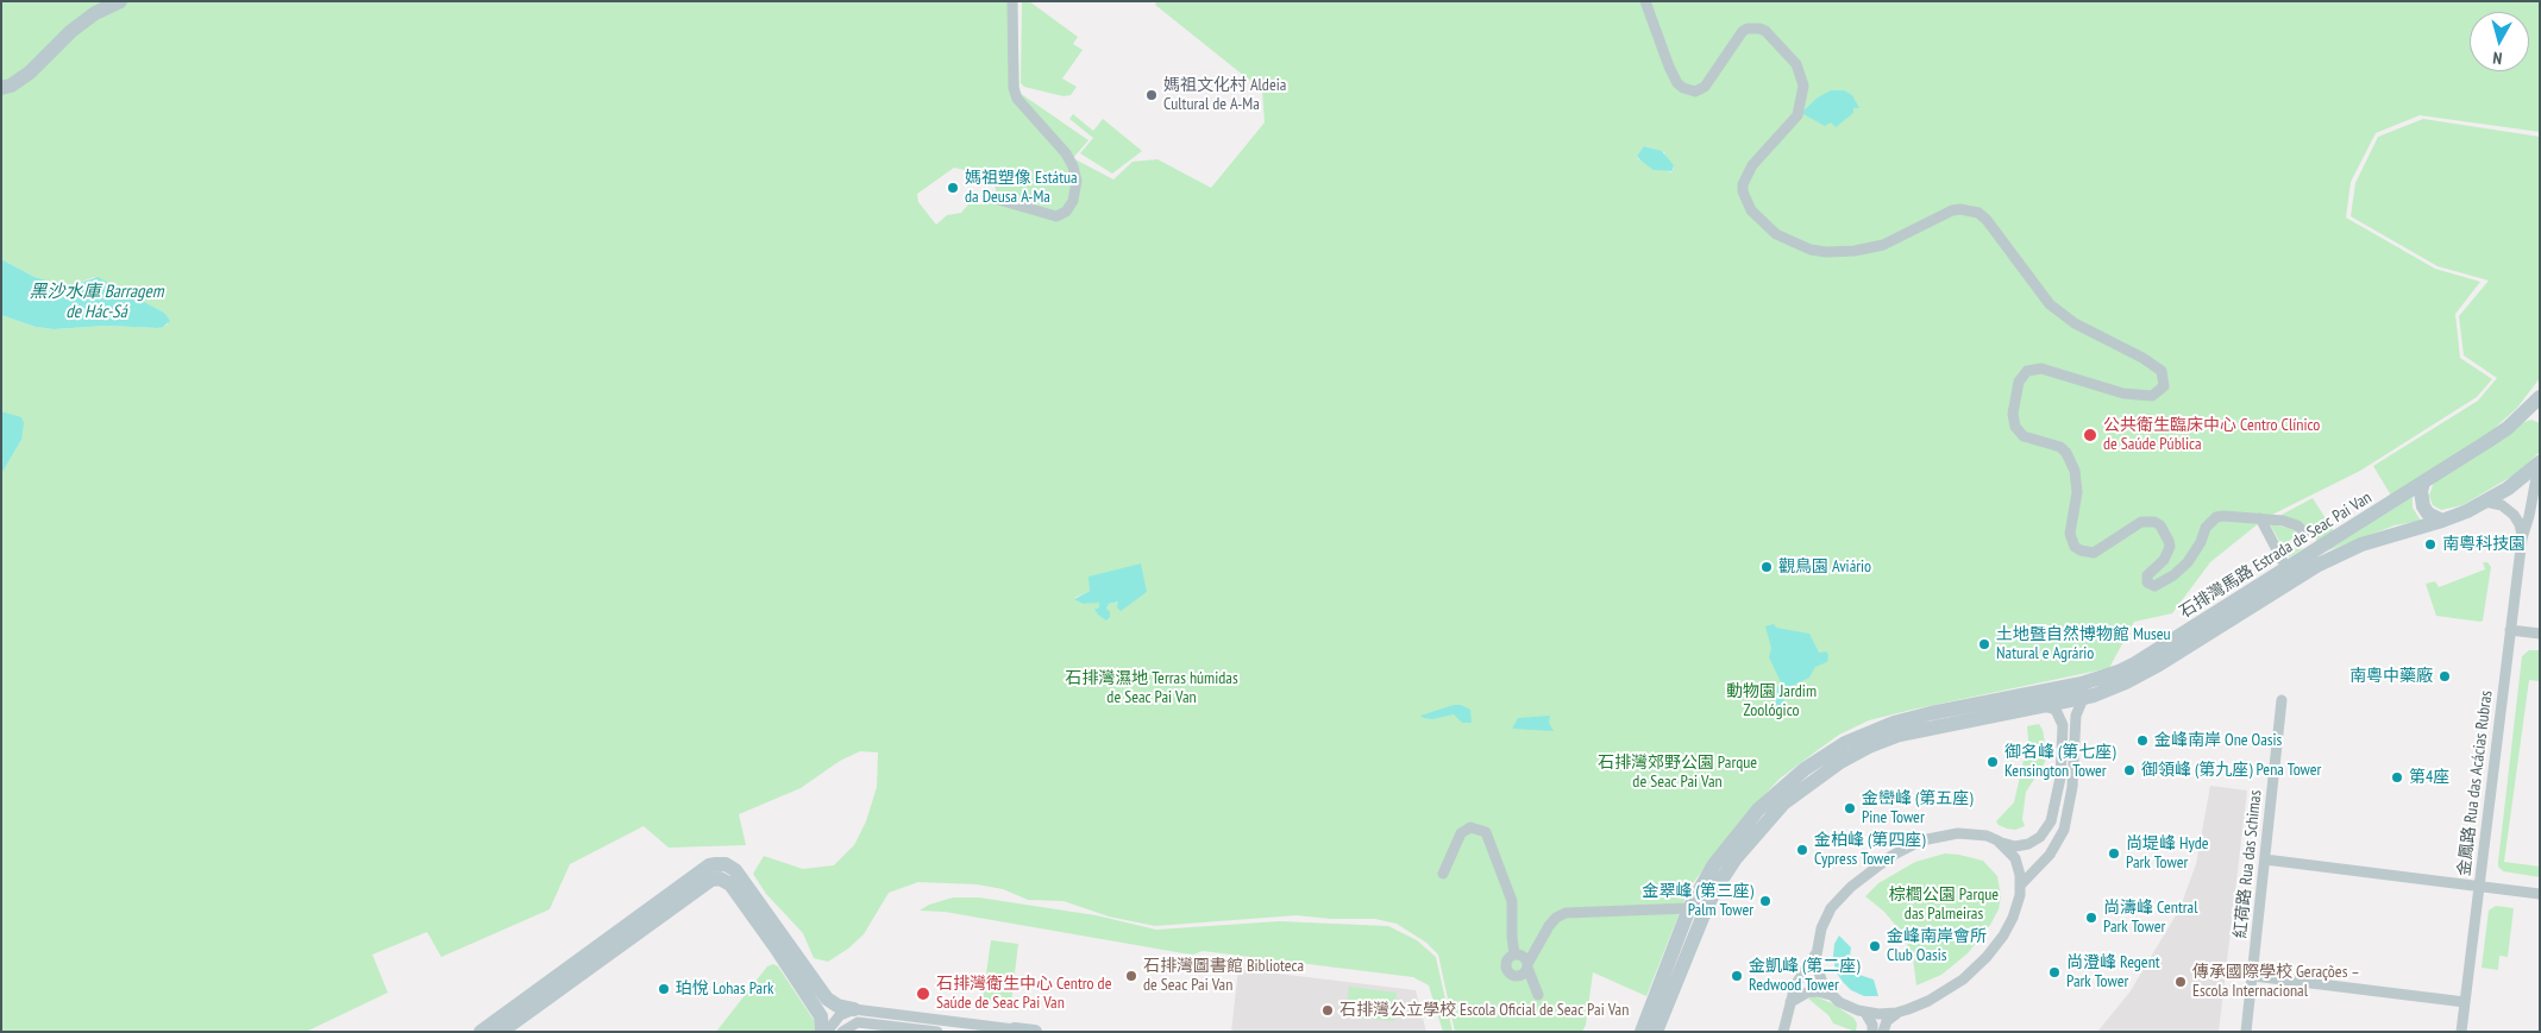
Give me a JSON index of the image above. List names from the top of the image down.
{
  "streets": {
    "main road": ["石排灣馬路 Estrada de Seac Pai Van"],
    "street": ["金鳳路 Rua das Acácias Rubras", "紅荷路 Rua das Schimas"]
  },
  "crossings": [
    ["石排灣馬路 Estrada de Seac Pai Van", "金鳳路 Rua das Acácias Rubras"]
  ],
  "water": ["黑沙水庫 Barragem de Hác-Sá"],
  "parks": [
    "石排灣濕地 Terras húmidas de Seac Pai Van",
    "動物園 Jardim Zoológico",
    "石排灣郊野公園 Parque de Seac Pai Van",
    "棕櫚公園 Parque das Palmeiras"
  ],
  "places": [
    "媽祖文化村 Aldeia Cultural de A-Ma",
    "媽祖塑像 Estátua da Deusa A-Ma",
    "公共衛生臨床中心 Centro Clínico de Saúde Pública",
    "南粵科技園",
    "觀鳥園 Aviário",
    "土地暨自然博物館 Museu Natural e Agrário",
    "南粵中藥廠",
    "金峰南岸 One Oasis",
    "御名峰 (第七座) Kensington Tower",
    "御領峰 (第九座) Pena Tower",
    "第4座",
    "金巒峰 (第五座) Pine Tower",
    "金柏峰 (第四座) Cypress Tower",
    "尚堤峰 Hyde Park Tower",
    "金翠峰 (第三座) Palm Tower",
    "尚濤峰 Central Park Tower",
    "金峰南岸會所 Club Oasis",
    "尚澄峰 Regent Park Tower",
    "石排灣圖書館 Biblioteca de Seac Pai Van",
    "金凱峰 (第二座) Redwood Tower",
    "傳承國際學校 Gerações – Escola Internacional",
    "珀悅 Lohas Park",
    "石排灣衛生中心 Centro de Saúde de Seac Pai Van",
    "石排灣公立學校 Escola Oficial de Seac Pai Van"
  ],
  "north": "bottom"
}
